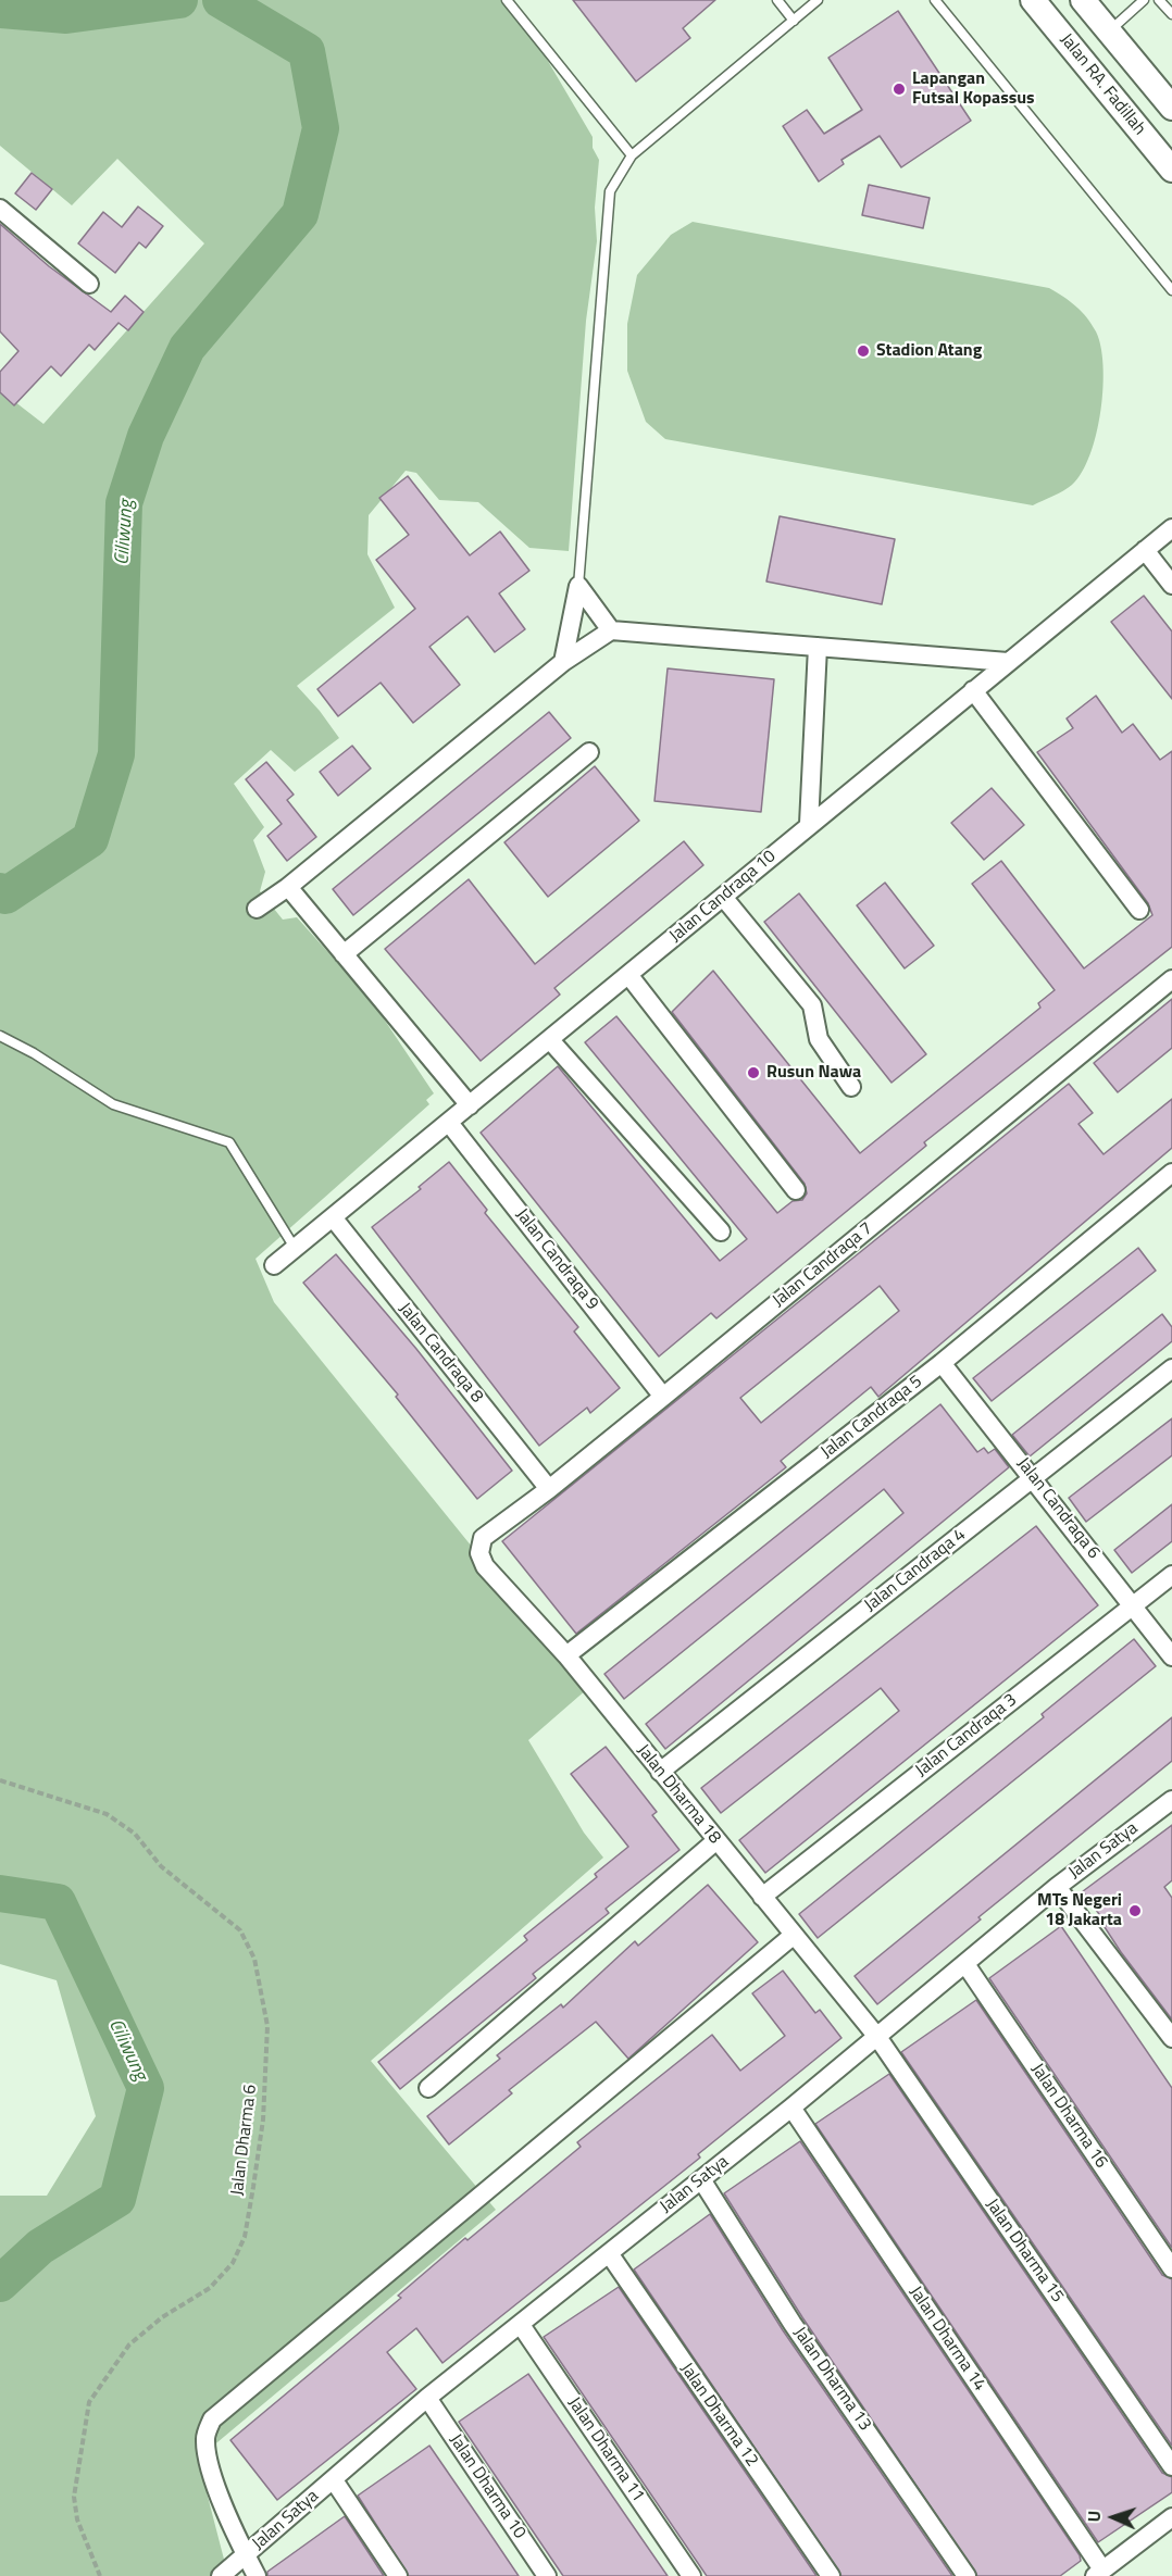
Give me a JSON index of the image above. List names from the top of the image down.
{
  "streets": {
    "main road": ["Jalan RA. Fadillah"],
    "street": [
      "Jalan Candraqa 10",
      "Jalan Candraqa 9",
      "Jalan Candraqa 7",
      "Jalan Candraqa 8",
      "Jalan Candraqa 5",
      "Jalan Candraqa 6",
      "Jalan Candraqa 4",
      "Jalan Candraqa 3",
      "Jalan Dharma 18",
      "Jalan Satya",
      "Jalan Dharma 16",
      "Jalan Dharma 15",
      "Jalan Dharma 14",
      "Jalan Dharma 13",
      "Jalan Dharma 12",
      "Jalan Dharma 11",
      "Jalan Dharma 10"
    ],
    "path": ["Jalan Dharma 6"]
  },
  "crossings": [
    ["Jalan Candraqa 10", "Jalan Candraqa 9"],
    ["Jalan Candraqa 10", "Jalan Candraqa 8"],
    ["Jalan Candraqa 9", "Jalan Candraqa 7"],
    ["Jalan Candraqa 7", "Jalan Candraqa 8"],
    ["Jalan Candraqa 7", "Jalan Dharma 18"],
    ["Jalan Candraqa 5", "Jalan Candraqa 6"],
    ["Jalan Candraqa 5", "Jalan Dharma 18"],
    ["Jalan Candraqa 6", "Jalan Candraqa 4"],
    ["Jalan Candraqa 6", "Jalan Candraqa 3"],
    ["Jalan Candraqa 4", "Jalan Dharma 18"],
    ["Jalan Candraqa 3", "Jalan Dharma 18"],
    ["Jalan Dharma 18", "Jalan Satya"],
    ["Jalan Dharma 18", "Jalan Dharma 15"],
    ["Jalan Satya", "Jalan Dharma 16"],
    ["Jalan Satya", "Jalan Dharma 15"],
    ["Jalan Satya", "Jalan Dharma 14"],
    ["Jalan Satya", "Jalan Dharma 13"],
    ["Jalan Satya", "Jalan Dharma 12"],
    ["Jalan Satya", "Jalan Dharma 11"],
    ["Jalan Satya", "Jalan Dharma 10"]
  ],
  "water": ["Ciliwung"],
  "places": [
    "Lapangan Futsal Kopassus",
    "Stadion Atang",
    "Rusun Nawa",
    "MTs Negeri 18 Jakarta"
  ],
  "north": "left"
}
